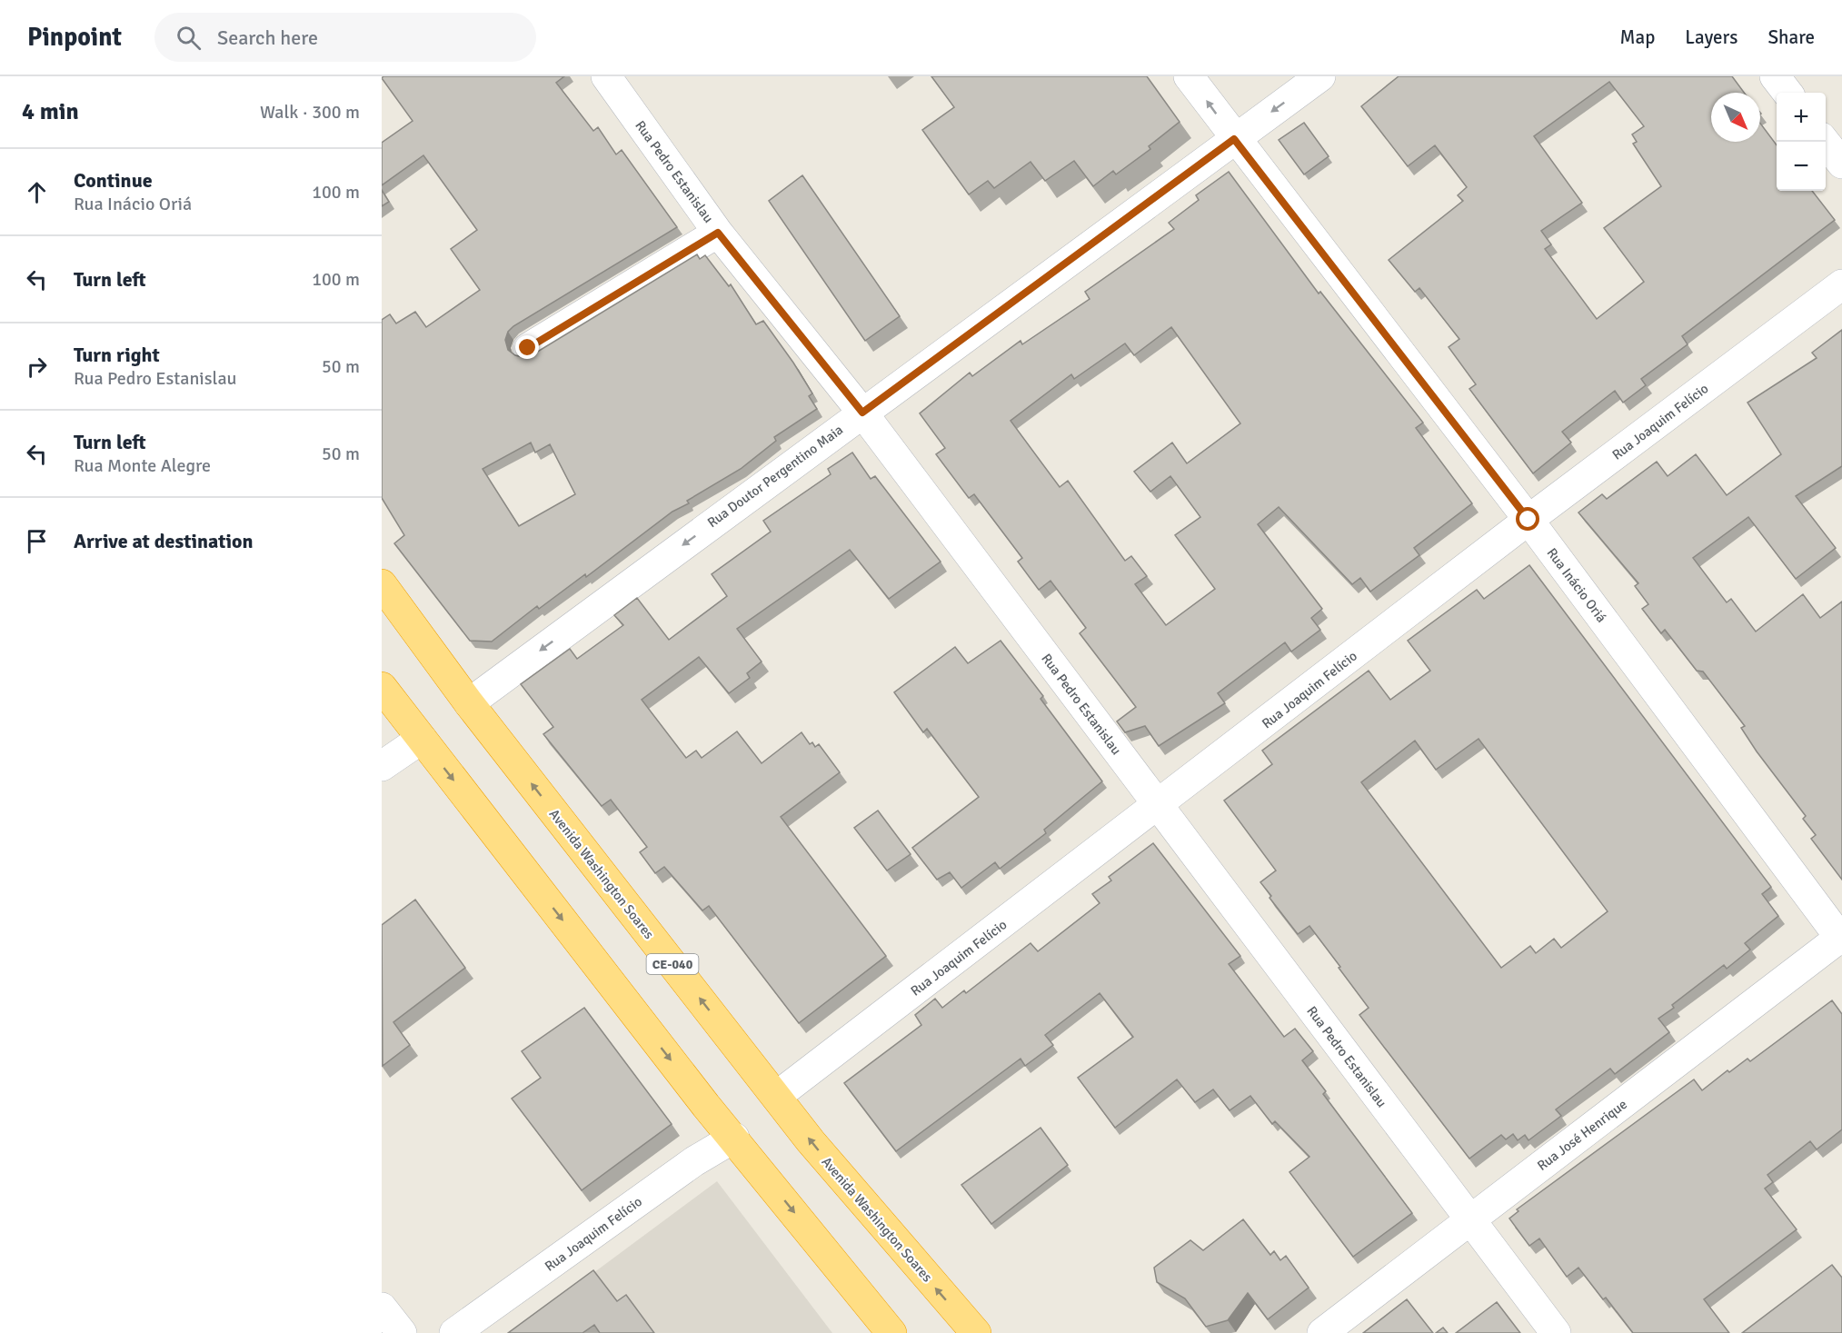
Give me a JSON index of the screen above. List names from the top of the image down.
{
  "streets": {
    "highway": ["Avenida Washington Soares", "CE-040"],
    "street": [
      "Rua Pedro Estanislau",
      "Rua Joaquim Felício",
      "Rua Doutor Pergentino Maia",
      "Rua Inácio Oriá",
      "Rua José Henrique"
    ]
  },
  "crossings": [
    ["Rua Pedro Estanislau", "Rua Joaquim Felício"],
    ["Rua Pedro Estanislau", "Rua Doutor Pergentino Maia"],
    ["Rua Pedro Estanislau", "Rua José Henrique"],
    ["Rua Joaquim Felício", "Rua Inácio Oriá"],
    ["Rua Joaquim Felício", "Avenida Washington Soares"],
    ["Rua Doutor Pergentino Maia", "Rua Inácio Oriá"],
    ["Rua Doutor Pergentino Maia", "Avenida Washington Soares"],
    ["Rua Inácio Oriá", "Rua José Henrique"]
  ],
  "north": "bottom right",
  "page": {
    "header": "Pinpoint",
    "search": "Search here",
    "nav": ["Map", "Layers", "Share"],
    "heading": ["4 min", "Walk · 300 m"],
    "map_buttons": ["+", "−"],
    "list": [
      ["Continue", "Rua Inácio Oriá", "100 m"],
      ["Turn left", "100 m"],
      ["Turn right", "Rua Pedro Estanislau", "50 m"],
      ["Turn left", "Rua Monte Alegre", "50 m"],
      "Arrive at destination"
    ]
  }
}
